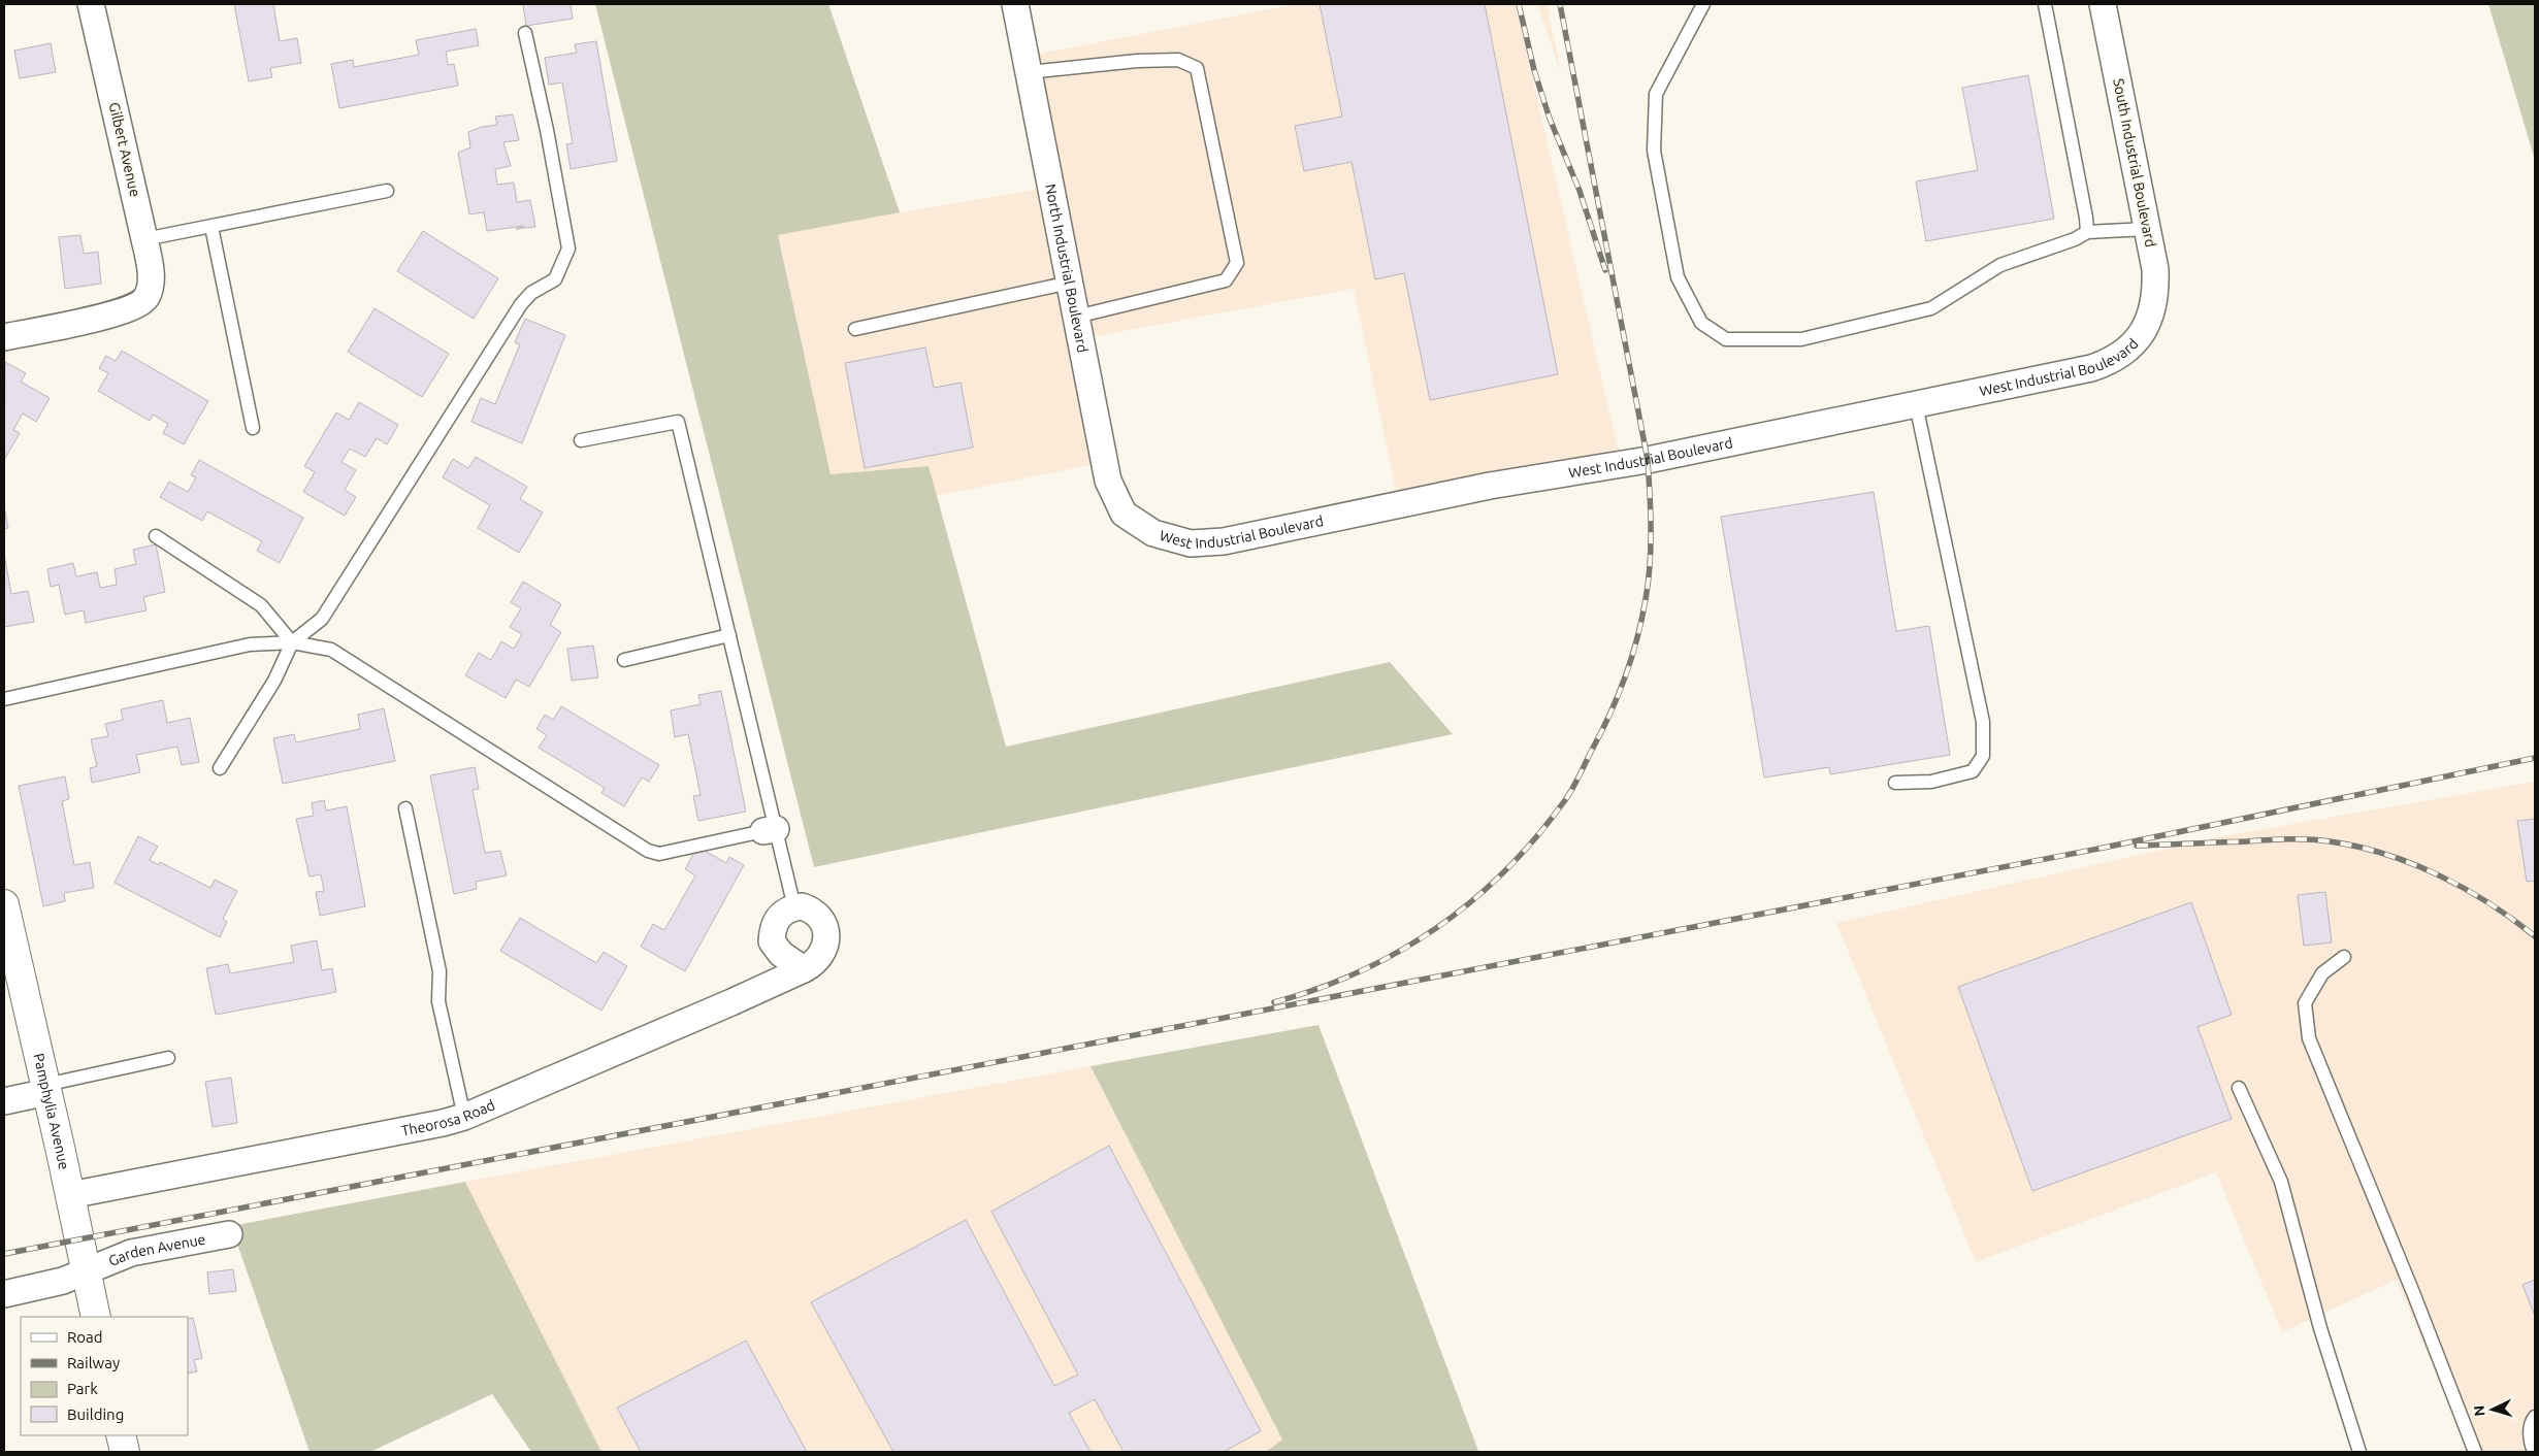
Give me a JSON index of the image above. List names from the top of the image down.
{
  "streets": {
    "street": [
      "Gilbert Avenue",
      "South Industrial Boulevard",
      "North Industrial Boulevard",
      "West Industrial Boulevard",
      "Pamphylia Avenue",
      "Theorosa Road",
      "Garden Avenue"
    ]
  },
  "crossings": [
    ["South Industrial Boulevard", "West Industrial Boulevard"],
    ["North Industrial Boulevard", "West Industrial Boulevard"],
    ["Pamphylia Avenue", "Theorosa Road"],
    ["Pamphylia Avenue", "Garden Avenue"]
  ],
  "legend": [
    "Road",
    "Railway",
    "Park",
    "Building"
  ],
  "north": "left"
}
